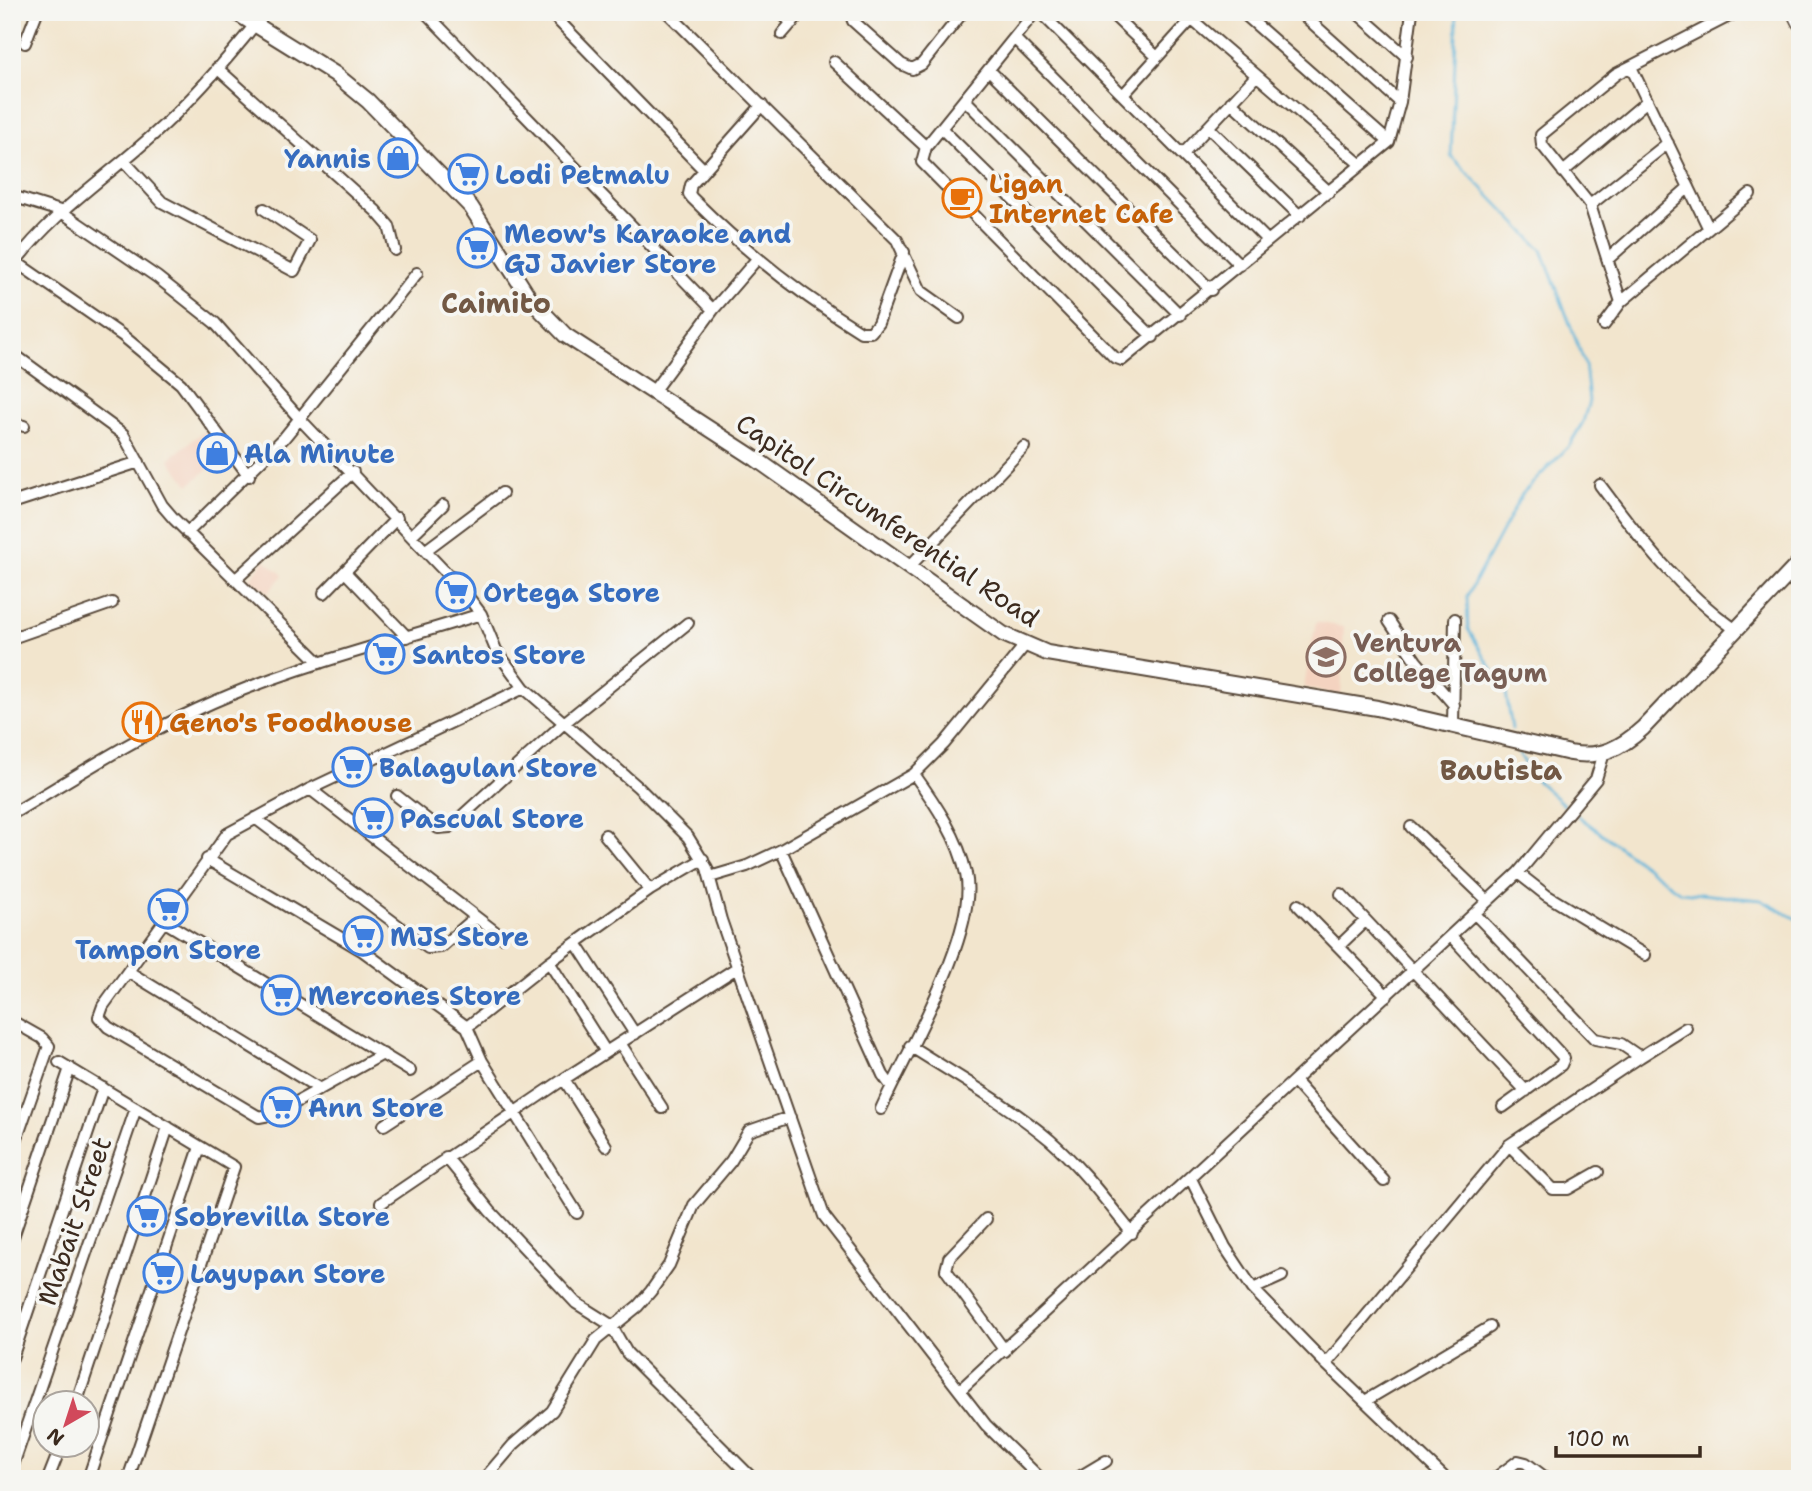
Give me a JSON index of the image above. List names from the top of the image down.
{
  "streets": {
    "main road": ["Capitol Circumferential Road"],
    "street": ["Mabait Street"]
  },
  "districts": ["Caimito", "Bautista"],
  "places": {
    "shop": ["Yannis", "Ala Minute"],
    "supermarket": [
      "Lodi Petmalu",
      "Meow's Karaoke and GJ Javier Store",
      "Ortega Store",
      "Santos Store",
      "Balagulan Store",
      "Pascual Store",
      "Tampon Store",
      "MJS Store",
      "Mercones Store",
      "Ann Store",
      "Sobrevilla Store",
      "Layupan Store"
    ],
    "cafe": ["Ligan Internet Cafe"],
    "school or university": ["Ventura College Tagum"],
    "restaurant": ["Geno's Foodhouse"]
  },
  "scale_bar": "100 m",
  "north": "bottom left"
}
